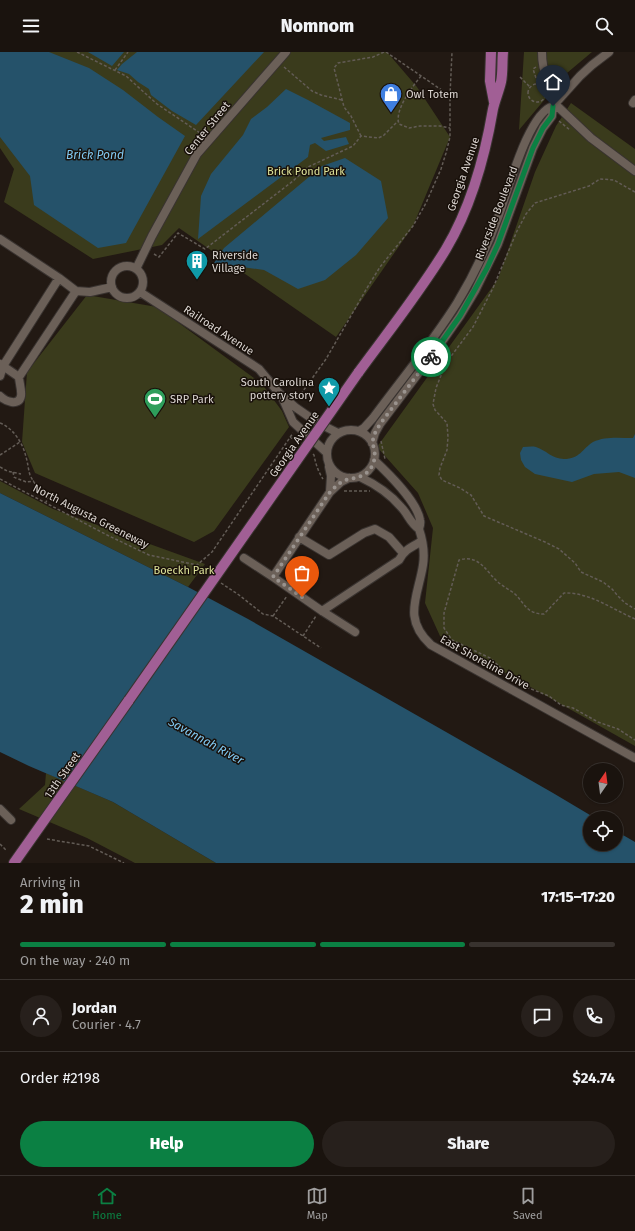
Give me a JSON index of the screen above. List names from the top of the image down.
{
  "streets": {
    "main road": ["Georgia Avenue", "13th Street"],
    "street": [
      "Center Street",
      "Riverside Boulevard",
      "Railroad Avenue",
      "East Shoreline Drive"
    ],
    "path": ["North Augusta Greeneway"]
  },
  "crossings": [
    ["Center Street", "Railroad Avenue"],
    ["Georgia Avenue", "13th Street"],
    ["Riverside Boulevard", "Railroad Avenue"]
  ],
  "water": ["Brick Pond", "Savannah River"],
  "parks": ["Brick Pond Park", "Boeckh Park"],
  "places": {
    "shop": ["Owl Totem"],
    "building": ["Riverside Village"],
    "place": ["South Carolina pottery story"],
    "sports": ["SRP Park"]
  },
  "north": "top",
  "page": {
    "header": "Nomnom",
    "heading": ["2 min", "Arriving in", "17:15–17:20"],
    "panel": [
      "Jordan",
      "Courier · 4.7",
      "Order #2198",
      "$24.74"
    ],
    "bar": "On the way · 240 m",
    "buttons": ["Help", "Share"],
    "tabs": ["Home", "Map", "Saved"]
  }
}
